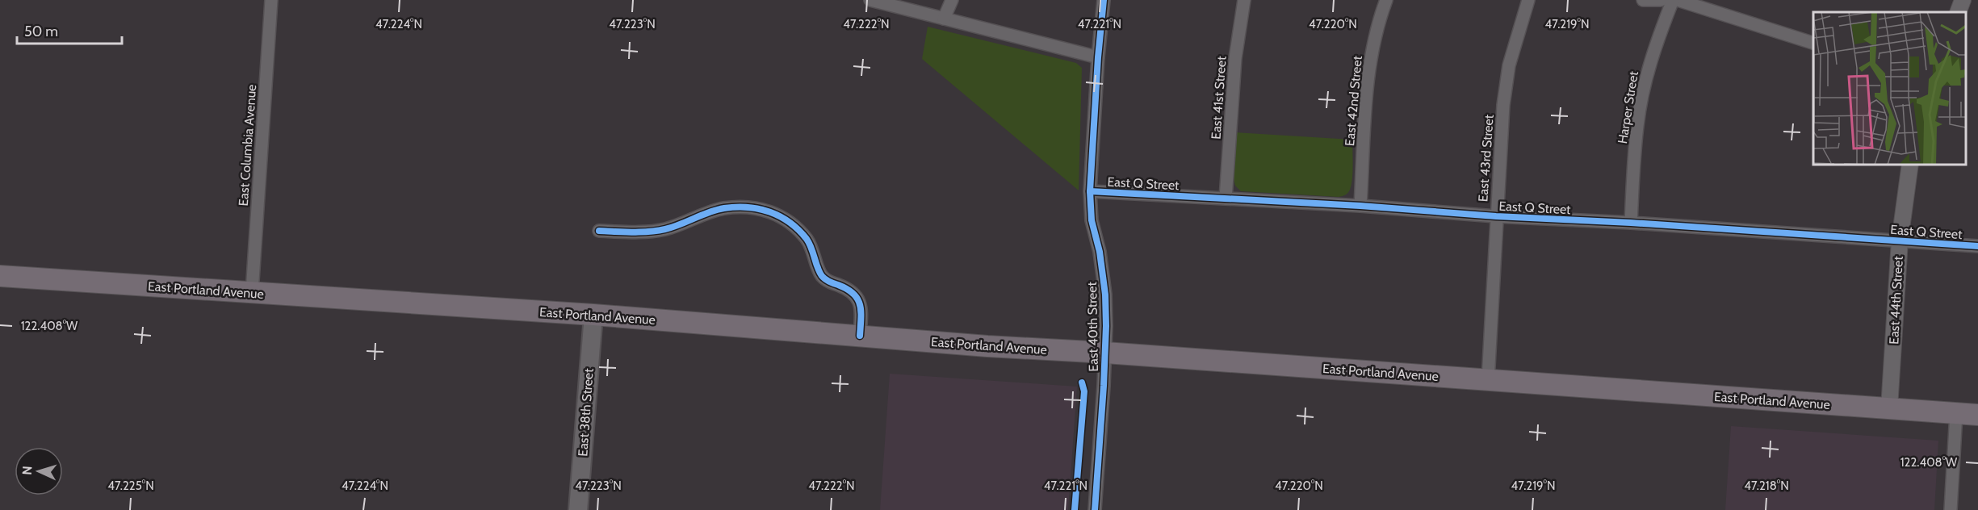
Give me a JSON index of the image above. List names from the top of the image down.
{
  "streets": {
    "main road": ["East Portland Avenue", "East 38th Street"],
    "street": [
      "East 41st Street",
      "East 42nd Street",
      "Harper Street",
      "East Columbia Avenue",
      "East 43rd Street",
      "East Q Street",
      "East 44th Street",
      "East 40th Street"
    ]
  },
  "crossings": [
    ["East 41st Street", "East Q Street"],
    ["East 42nd Street", "East Q Street"],
    ["Harper Street", "East Q Street"],
    ["East Columbia Avenue", "East Portland Avenue"],
    ["East 43rd Street", "East Q Street"],
    ["East 43rd Street", "East Portland Avenue"],
    ["East Q Street", "East 44th Street"],
    ["East Q Street", "East 40th Street"],
    ["East Portland Avenue", "East 44th Street"],
    ["East Portland Avenue", "East 40th Street"],
    ["East Portland Avenue", "East 38th Street"]
  ],
  "scale_bar": "50 m",
  "north": "left",
  "coordinates": [
    "47.224°N",
    "47.223°N",
    "47.222°N",
    "47.221°N",
    "47.220°N",
    "47.219°N",
    "122.408°W",
    "47.225°N",
    "47.218°N"
  ]
}
